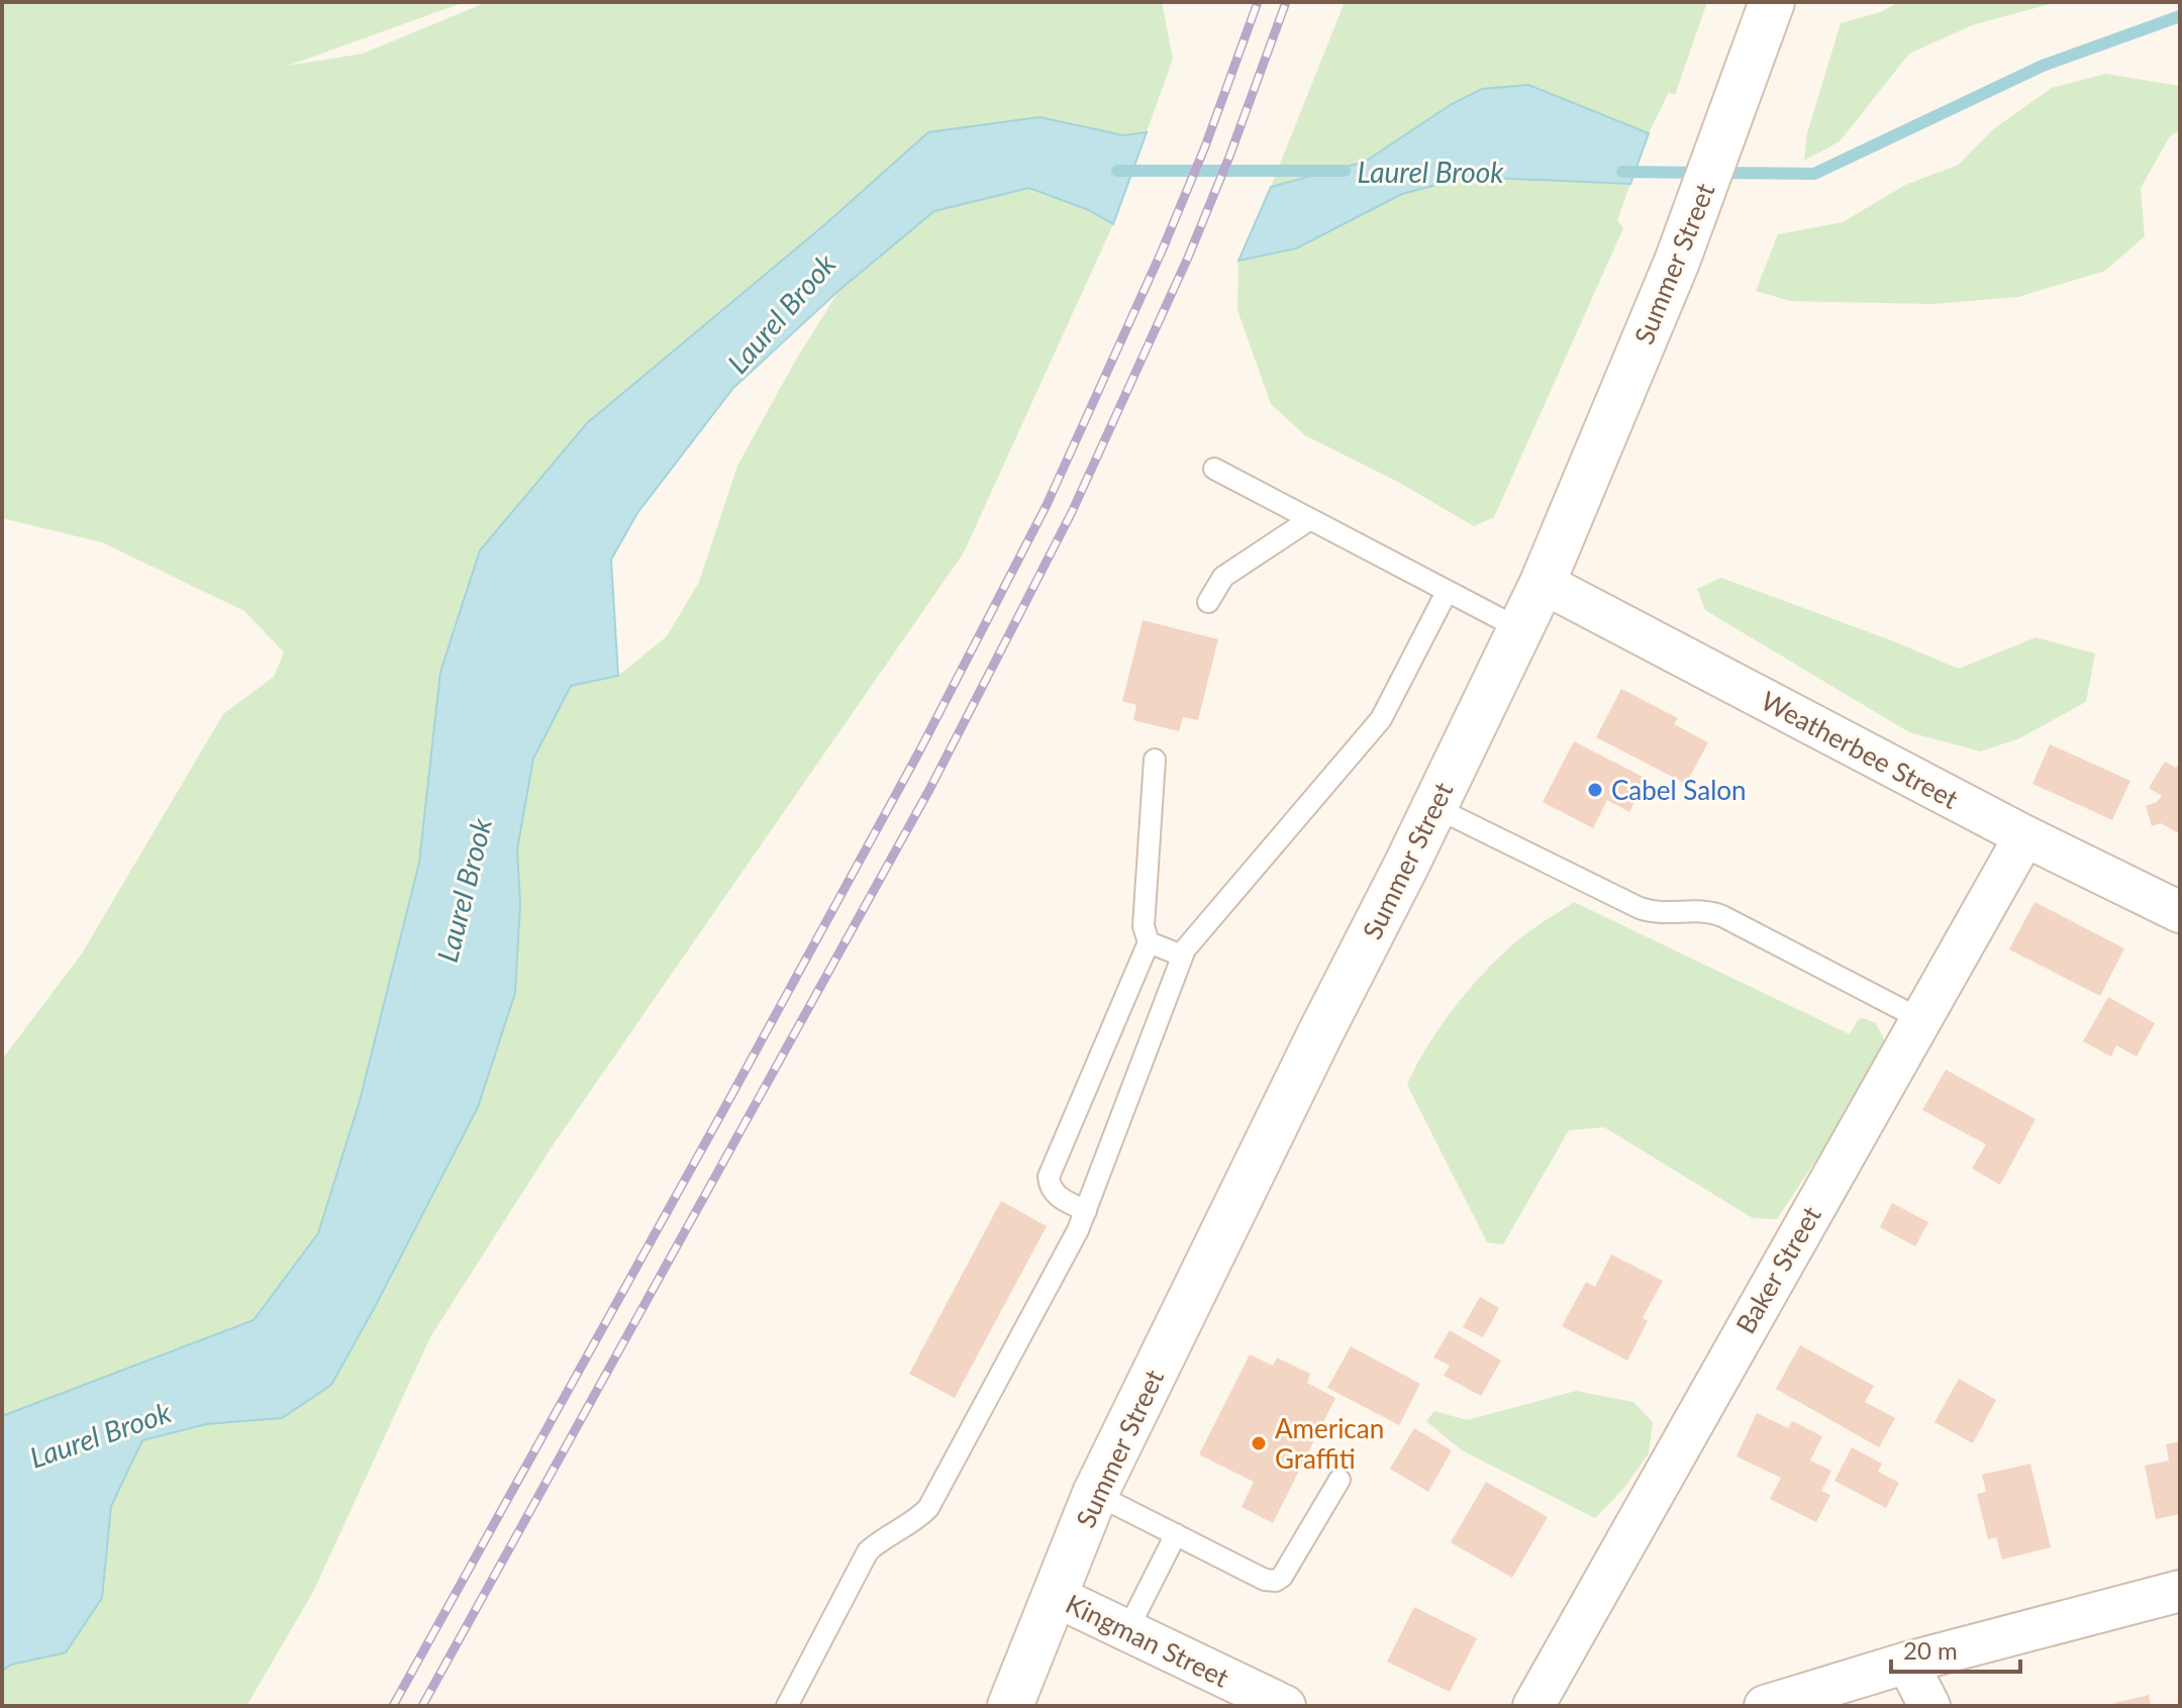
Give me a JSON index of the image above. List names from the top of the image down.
{
  "streets": {
    "main road": ["Summer Street"],
    "street": ["Weatherbee Street", "Baker Street", "Kingman Street"]
  },
  "crossings": [
    ["Summer Street", "Weatherbee Street"],
    ["Summer Street", "Kingman Street"],
    ["Weatherbee Street", "Baker Street"]
  ],
  "water": ["Laurel Brook"],
  "places": ["Cabel Salon", "American Graffiti"],
  "scale_bar": "20 m"
}
